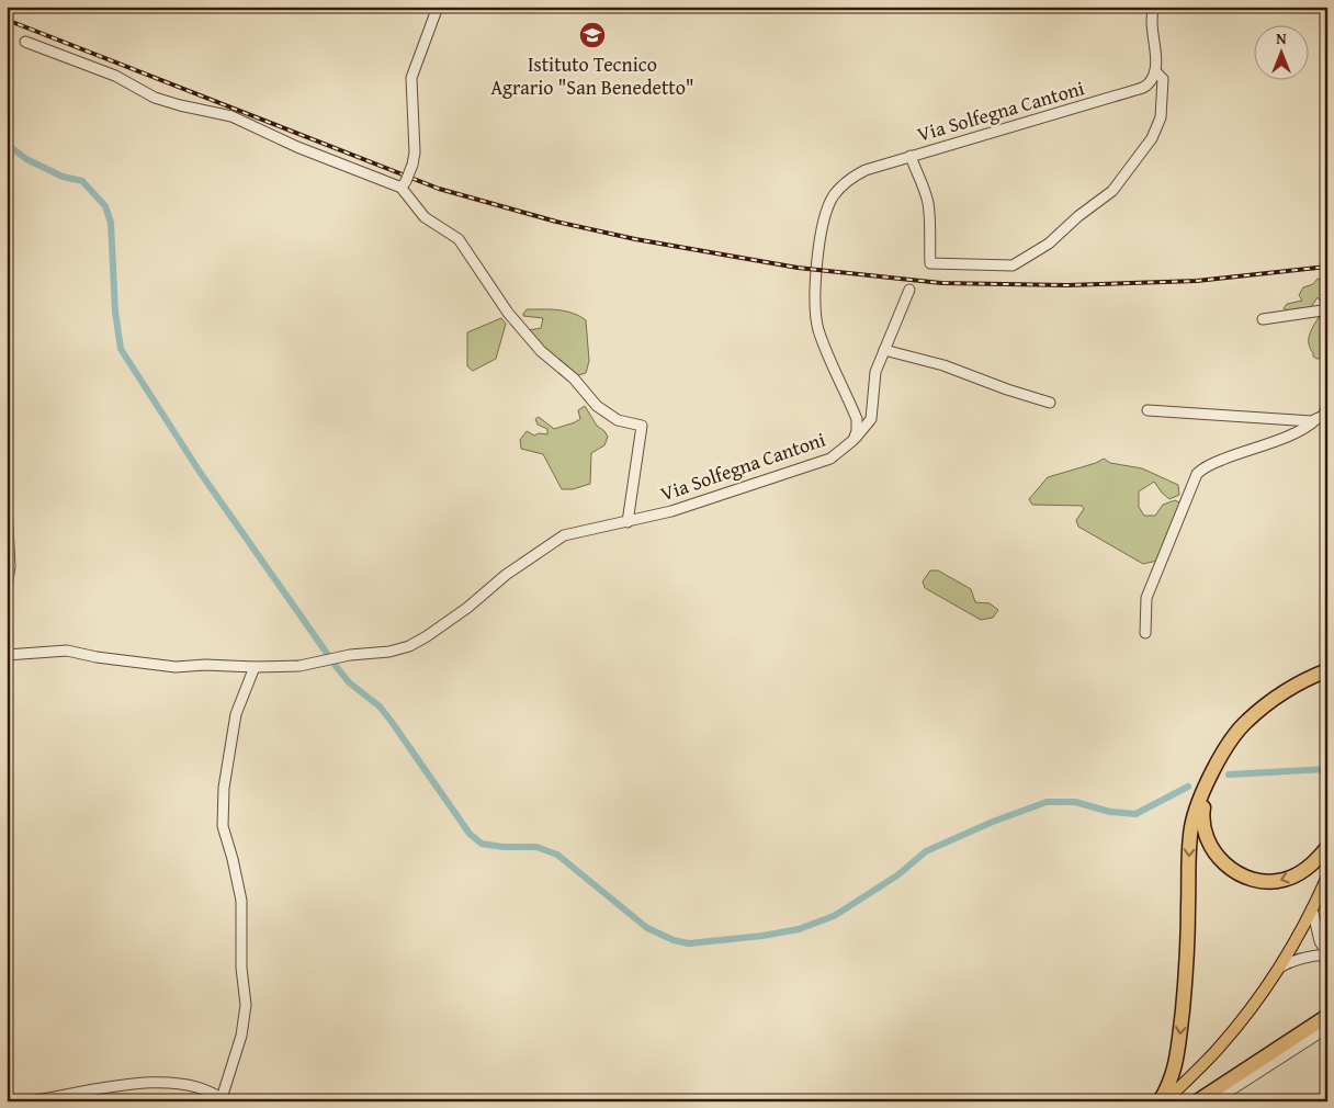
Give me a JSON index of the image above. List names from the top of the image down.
{
  "streets": {
    "street": ["Via Solfegna Cantoni"]
  },
  "places": {
    "school or university": ["Istituto Tecnico Agrario \"San Benedetto\""]
  },
  "north": "top"
}
